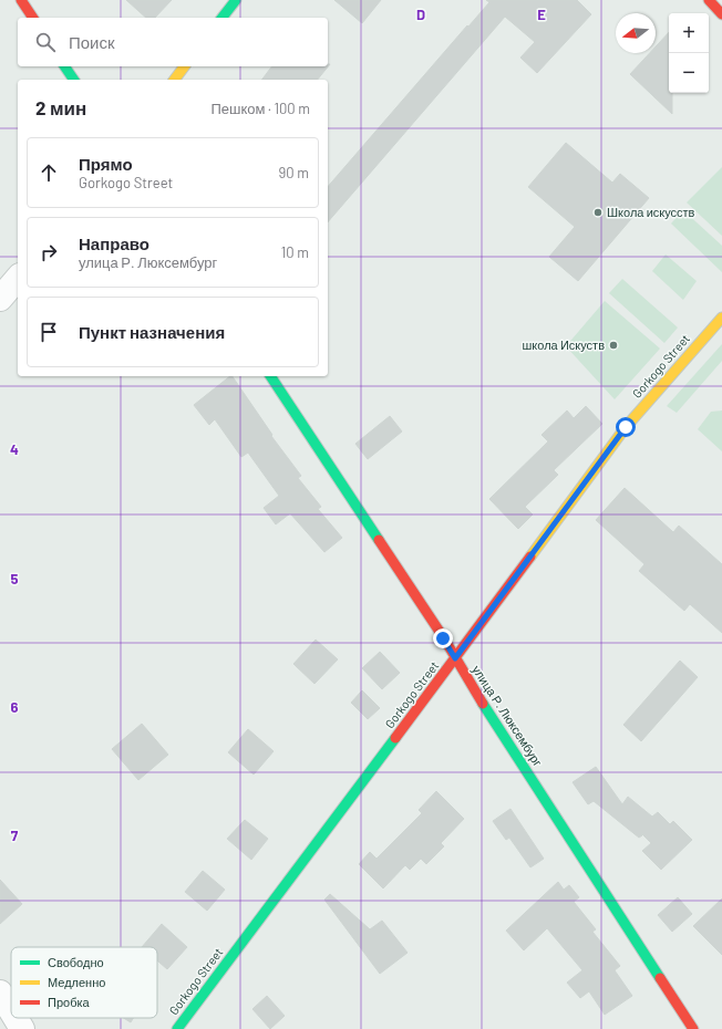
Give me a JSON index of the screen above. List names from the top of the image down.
{
  "streets": {
    "street": ["Gorkogo Street", "улица Р. Люксембург"]
  },
  "crossings": [
    ["Gorkogo Street", "улица Р. Люксембург"]
  ],
  "places": ["Школа искусств", "школа Искуств"],
  "legend": ["Свободно", "Медленно", "Пробка"],
  "north": "left",
  "page": {
    "map_buttons": ["+", "−"],
    "search": "Поиск",
    "heading": ["2 мин", "Пешком · 100 m"],
    "list": [
      ["Прямо", "Gorkogo Street", "90 m"],
      ["Направо", "улица Р. Люксембург", "10 m"],
      "Пункт назначения"
    ]
  },
  "grid": {
    "columns": ["D", "E"],
    "rows": [
      "4",
      "5",
      "6",
      "7"
    ]
  }
}
